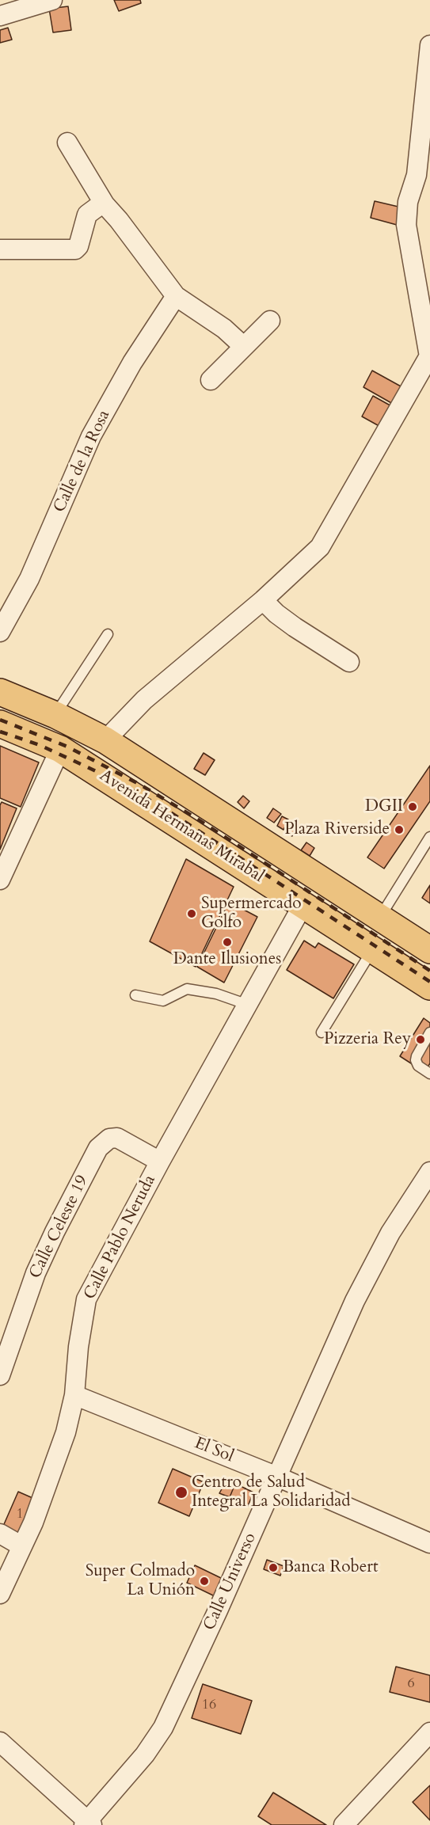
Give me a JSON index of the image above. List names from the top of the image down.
{
  "streets": {
    "main road": ["Avenida Hermanas Mirabal"],
    "street": [
      "Calle de la Rosa",
      "Calle Celeste 19",
      "Calle Pablo Neruda",
      "El Sol",
      "Calle Universo"
    ]
  },
  "crossings": [
    ["Avenida Hermanas Mirabal", "Calle Pablo Neruda"],
    ["Calle Celeste 19", "Calle Pablo Neruda"],
    ["Calle Pablo Neruda", "El Sol"],
    ["El Sol", "Calle Universo"]
  ],
  "places": [
    "DGII",
    "Plaza Riverside",
    "Supermercado Golfo",
    "Dante Ilusiones",
    "Pizzeria Rey",
    "Centro de Salud Integral La Solidaridad",
    "Banca Robert",
    "Super Colmado La Unión"
  ],
  "house_numbers": ["1", "6", "16"]
}
